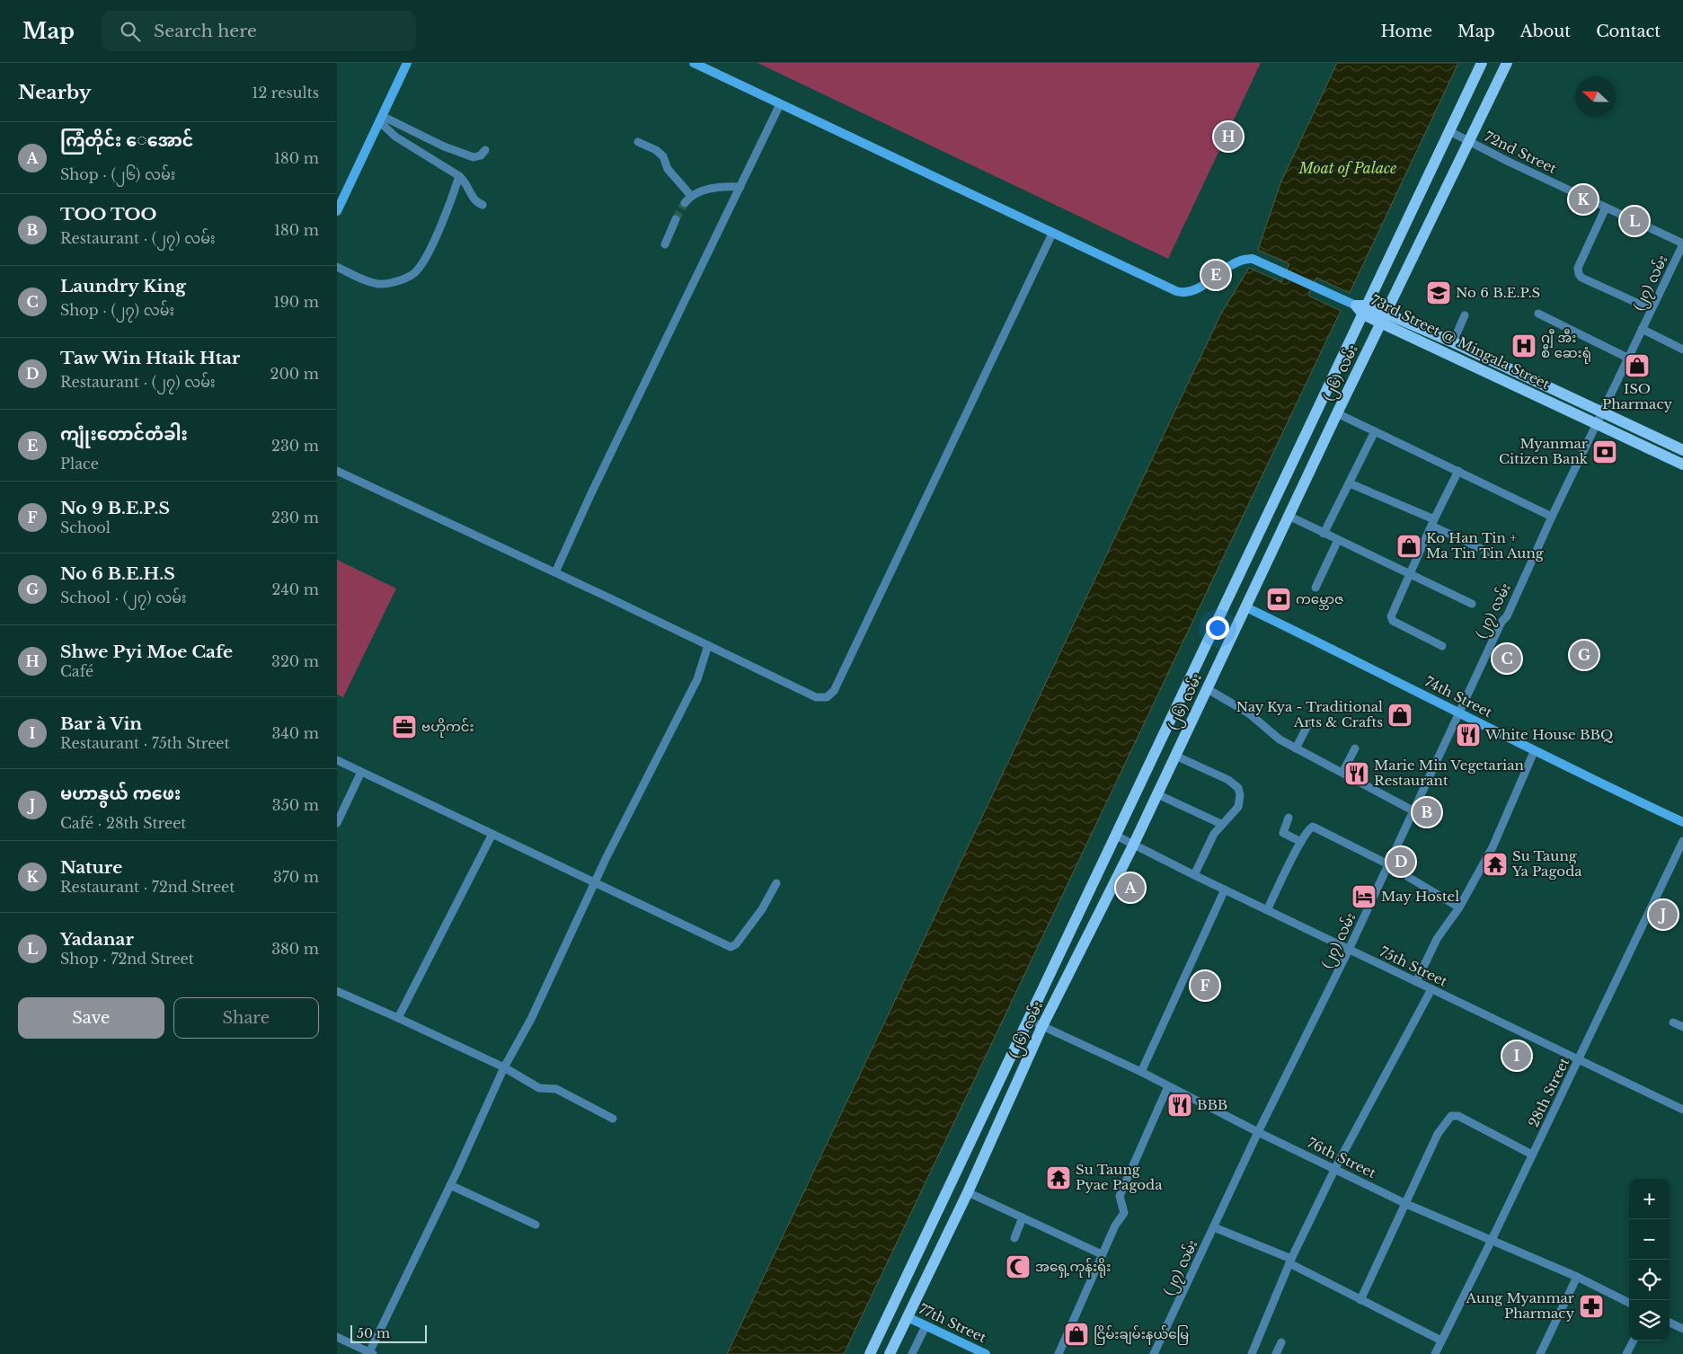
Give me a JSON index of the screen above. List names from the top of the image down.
{
  "streets": {
    "main road": ["73rd Street @ Mingala Street", "(၂၆) လမ်း"],
    "street": [
      "72nd Street",
      "(၂၇) လမ်း",
      "74th Street",
      "75th Street",
      "28th Street",
      "76th Street",
      "77th Street"
    ]
  },
  "crossings": [
    ["72nd Street", "(၂၇) လမ်း"],
    ["72nd Street", "(၂၆) လမ်း"],
    ["(၂၇) လမ်း", "73rd Street @ Mingala Street"],
    ["(၂၇) လမ်း", "74th Street"],
    ["(၂၇) လမ်း", "75th Street"],
    ["(၂၇) လမ်း", "76th Street"],
    ["73rd Street @ Mingala Street", "(၂၆) လမ်း"],
    ["(၂၆) လမ်း", "74th Street"],
    ["(၂၆) လမ်း", "75th Street"],
    ["(၂၆) လမ်း", "76th Street"],
    ["(၂၆) လမ်း", "77th Street"],
    ["75th Street", "28th Street"],
    ["28th Street", "76th Street"]
  ],
  "water": ["Moat of Palace"],
  "places": {
    "school or university": ["No 6 B.E.P.S"],
    "hospital": ["ဂျီ အီး စီ ဆေးရုံ"],
    "shop": [
      "ISO Pharmacy",
      "Ko Han Tin + Ma Tin Tin Aung",
      "Nay Kya - Traditional Arts & Crafts",
      "ငြိမ်းချမ်း‌နယ်မြေ"
    ],
    "bank": ["Myanmar Citizen Bank", "ကမ္ဘောဇ"],
    "office": ["ဗဟိုကင်း"],
    "restaurant": ["White House BBQ", "Marie Min Vegetarian Restaurant", "BBB"],
    "temple": ["Su Taung Ya Pagoda", "Su Taung Pyae Pagoda"],
    "hotel": ["May Hostel"],
    "mosque": ["အရှေ့ကုန်းရိုး"],
    "pharmacy": ["Aung Myanmar Pharmacy"]
  },
  "scale_bar": "50 m",
  "north": "left",
  "page": {
    "header": "Map",
    "search": "Search here",
    "nav": [
      "Home",
      "Map",
      "About",
      "Contact"
    ],
    "heading": ["Nearby", "12 results"],
    "pins": [
      "H",
      "K",
      "L",
      "E",
      "G",
      "C",
      "B",
      "D",
      "A",
      "J",
      "F",
      "I"
    ],
    "list": [
      {
        "mark": "A",
        "name": "ကြံတိုင်း‌ ‌ေအောင်",
        "note": "Shop · (၂၆) လမ်း",
        "value": "180 m"
      },
      {
        "mark": "B",
        "name": "TOO TOO",
        "note": "Restaurant · (၂၇) လမ်း",
        "value": "180 m"
      },
      {
        "mark": "C",
        "name": "Laundry King",
        "note": "Shop · (၂၇) လမ်း",
        "value": "190 m"
      },
      {
        "mark": "D",
        "name": "Taw Win Htaik Htar",
        "note": "Restaurant · (၂၇) လမ်း",
        "value": "200 m"
      },
      {
        "mark": "E",
        "name": "ကျုံးတောင်တံခါး",
        "note": "Place",
        "value": "230 m"
      },
      {
        "mark": "F",
        "name": "No 9 B.E.P.S",
        "note": "School",
        "value": "230 m"
      },
      {
        "mark": "G",
        "name": "No 6 B.E.H.S",
        "note": "School · (၂၇) လမ်း",
        "value": "240 m"
      },
      {
        "mark": "H",
        "name": "Shwe Pyi Moe Cafe",
        "note": "Café",
        "value": "320 m"
      },
      {
        "mark": "I",
        "name": "Bar à Vin",
        "note": "Restaurant · 75th Street",
        "value": "340 m"
      },
      {
        "mark": "J",
        "name": "မဟာနွယ် ကဖေး",
        "note": "Café · 28th Street",
        "value": "350 m"
      },
      {
        "mark": "K",
        "name": "Nature",
        "note": "Restaurant · 72nd Street",
        "value": "370 m"
      },
      {
        "mark": "L",
        "name": "Yadanar",
        "note": "Shop · 72nd Street",
        "value": "380 m"
      }
    ],
    "buttons": ["Save", "Share"],
    "map_buttons": ["+", "−"],
    "scale": "50 m"
  }
}
